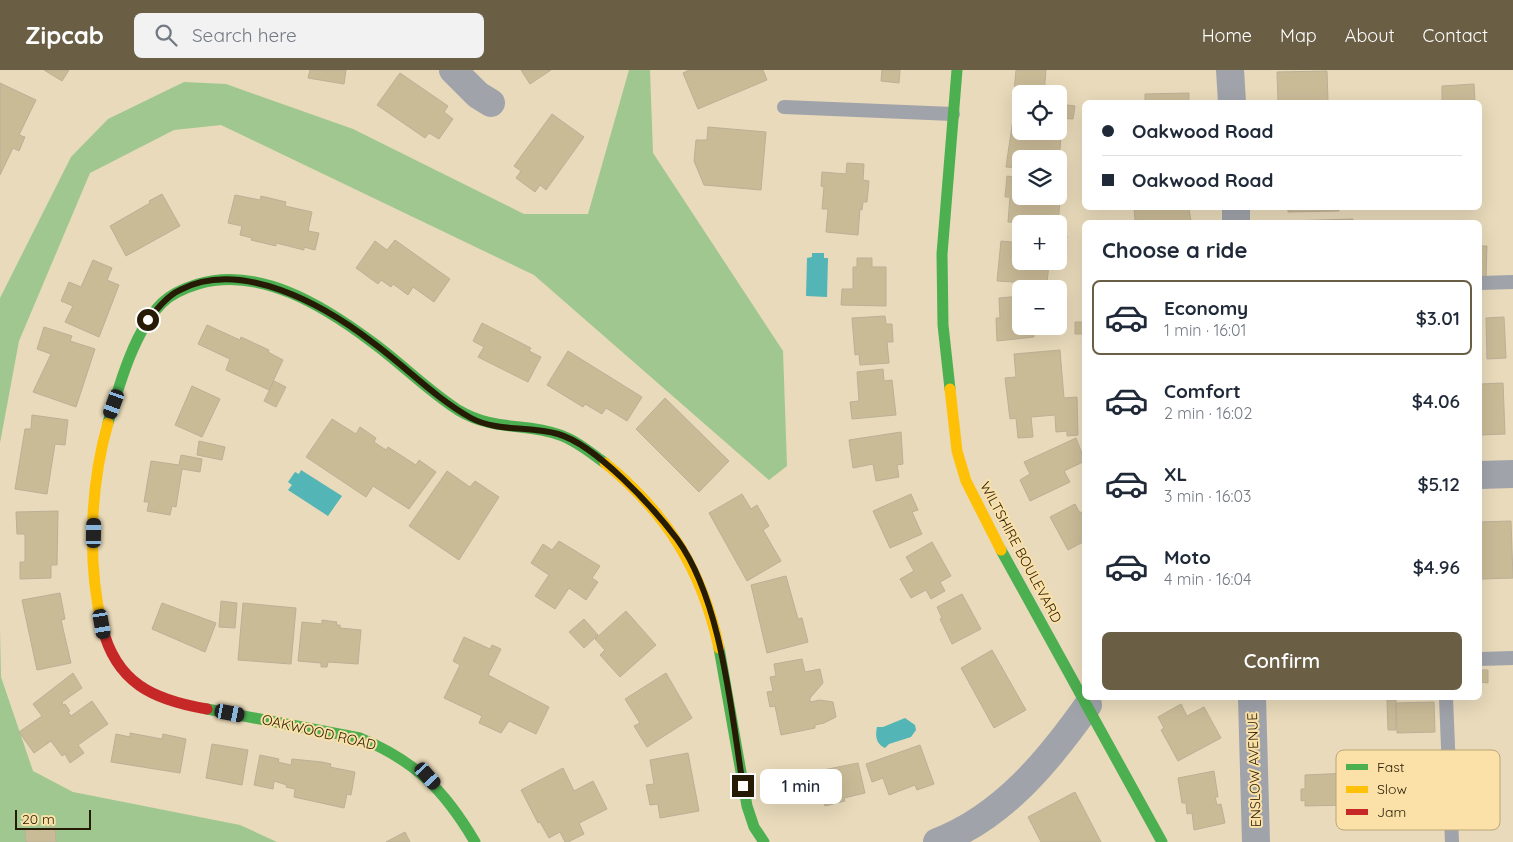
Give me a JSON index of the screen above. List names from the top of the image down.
{
  "streets": {
    "street": ["WILTSHIRE BOULEVARD", "OAKWOOD ROAD", "ENSLOW AVENUE"]
  },
  "legend": ["Fast", "Slow", "Jam"],
  "scale_bar": "20 m",
  "page": {
    "header": "Zipcab",
    "search": "Search here",
    "nav": [
      "Home",
      "Map",
      "About",
      "Contact"
    ],
    "map_buttons": ["+", "−"],
    "banner": ["Oakwood Road", "Oakwood Road"],
    "heading": "Choose a ride",
    "list": [
      {
        "name": "Economy",
        "note": "1 min · 16:01",
        "value": "$3.01"
      },
      {
        "name": "Comfort",
        "note": "2 min · 16:02",
        "value": "$4.06"
      },
      {
        "name": "XL",
        "note": "3 min · 16:03",
        "value": "$5.12"
      },
      {
        "name": "Moto",
        "note": "4 min · 16:04",
        "value": "$4.96"
      }
    ],
    "buttons": "Confirm",
    "bubble": "1 min",
    "scale": "20 m"
  }
}
